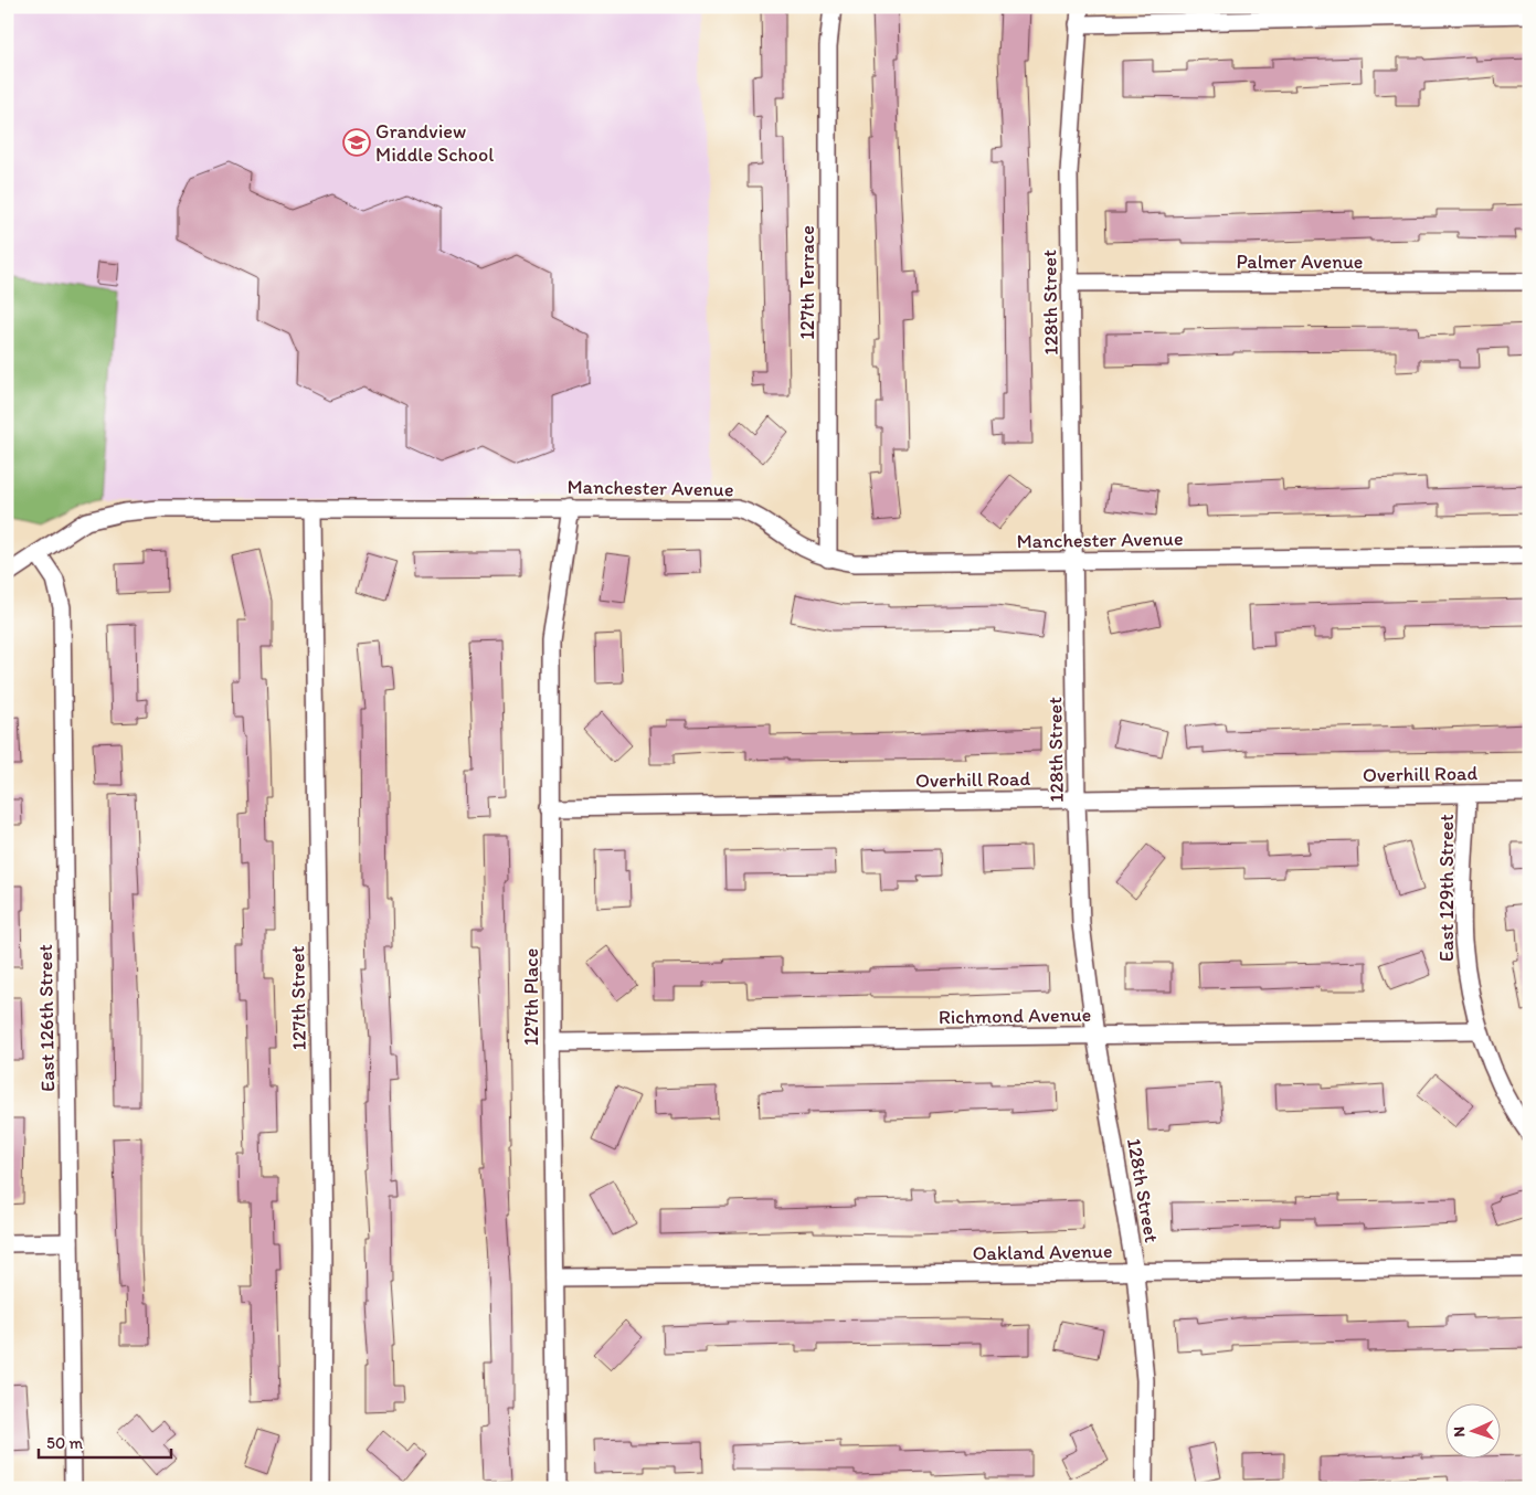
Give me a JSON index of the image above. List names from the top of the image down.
{
  "streets": {
    "street": [
      "Palmer Avenue",
      "127th Terrace",
      "128th Street",
      "Manchester Avenue",
      "Overhill Road",
      "East 129th Street",
      "127th Place",
      "127th Street",
      "Richmond Avenue",
      "East 126th Street",
      "Oakland Avenue"
    ]
  },
  "crossings": [
    ["Palmer Avenue", "128th Street"],
    ["127th Terrace", "Manchester Avenue"],
    ["128th Street", "Manchester Avenue"],
    ["128th Street", "Overhill Road"],
    ["128th Street", "Richmond Avenue"],
    ["128th Street", "Oakland Avenue"],
    ["Manchester Avenue", "127th Place"],
    ["Manchester Avenue", "127th Street"],
    ["Manchester Avenue", "East 126th Street"],
    ["Overhill Road", "East 129th Street"],
    ["Overhill Road", "127th Place"],
    ["East 129th Street", "Richmond Avenue"],
    ["127th Place", "Richmond Avenue"],
    ["127th Place", "Oakland Avenue"]
  ],
  "places": {
    "school or university": ["Grandview Middle School"]
  },
  "scale_bar": "50 m",
  "north": "left"
}
